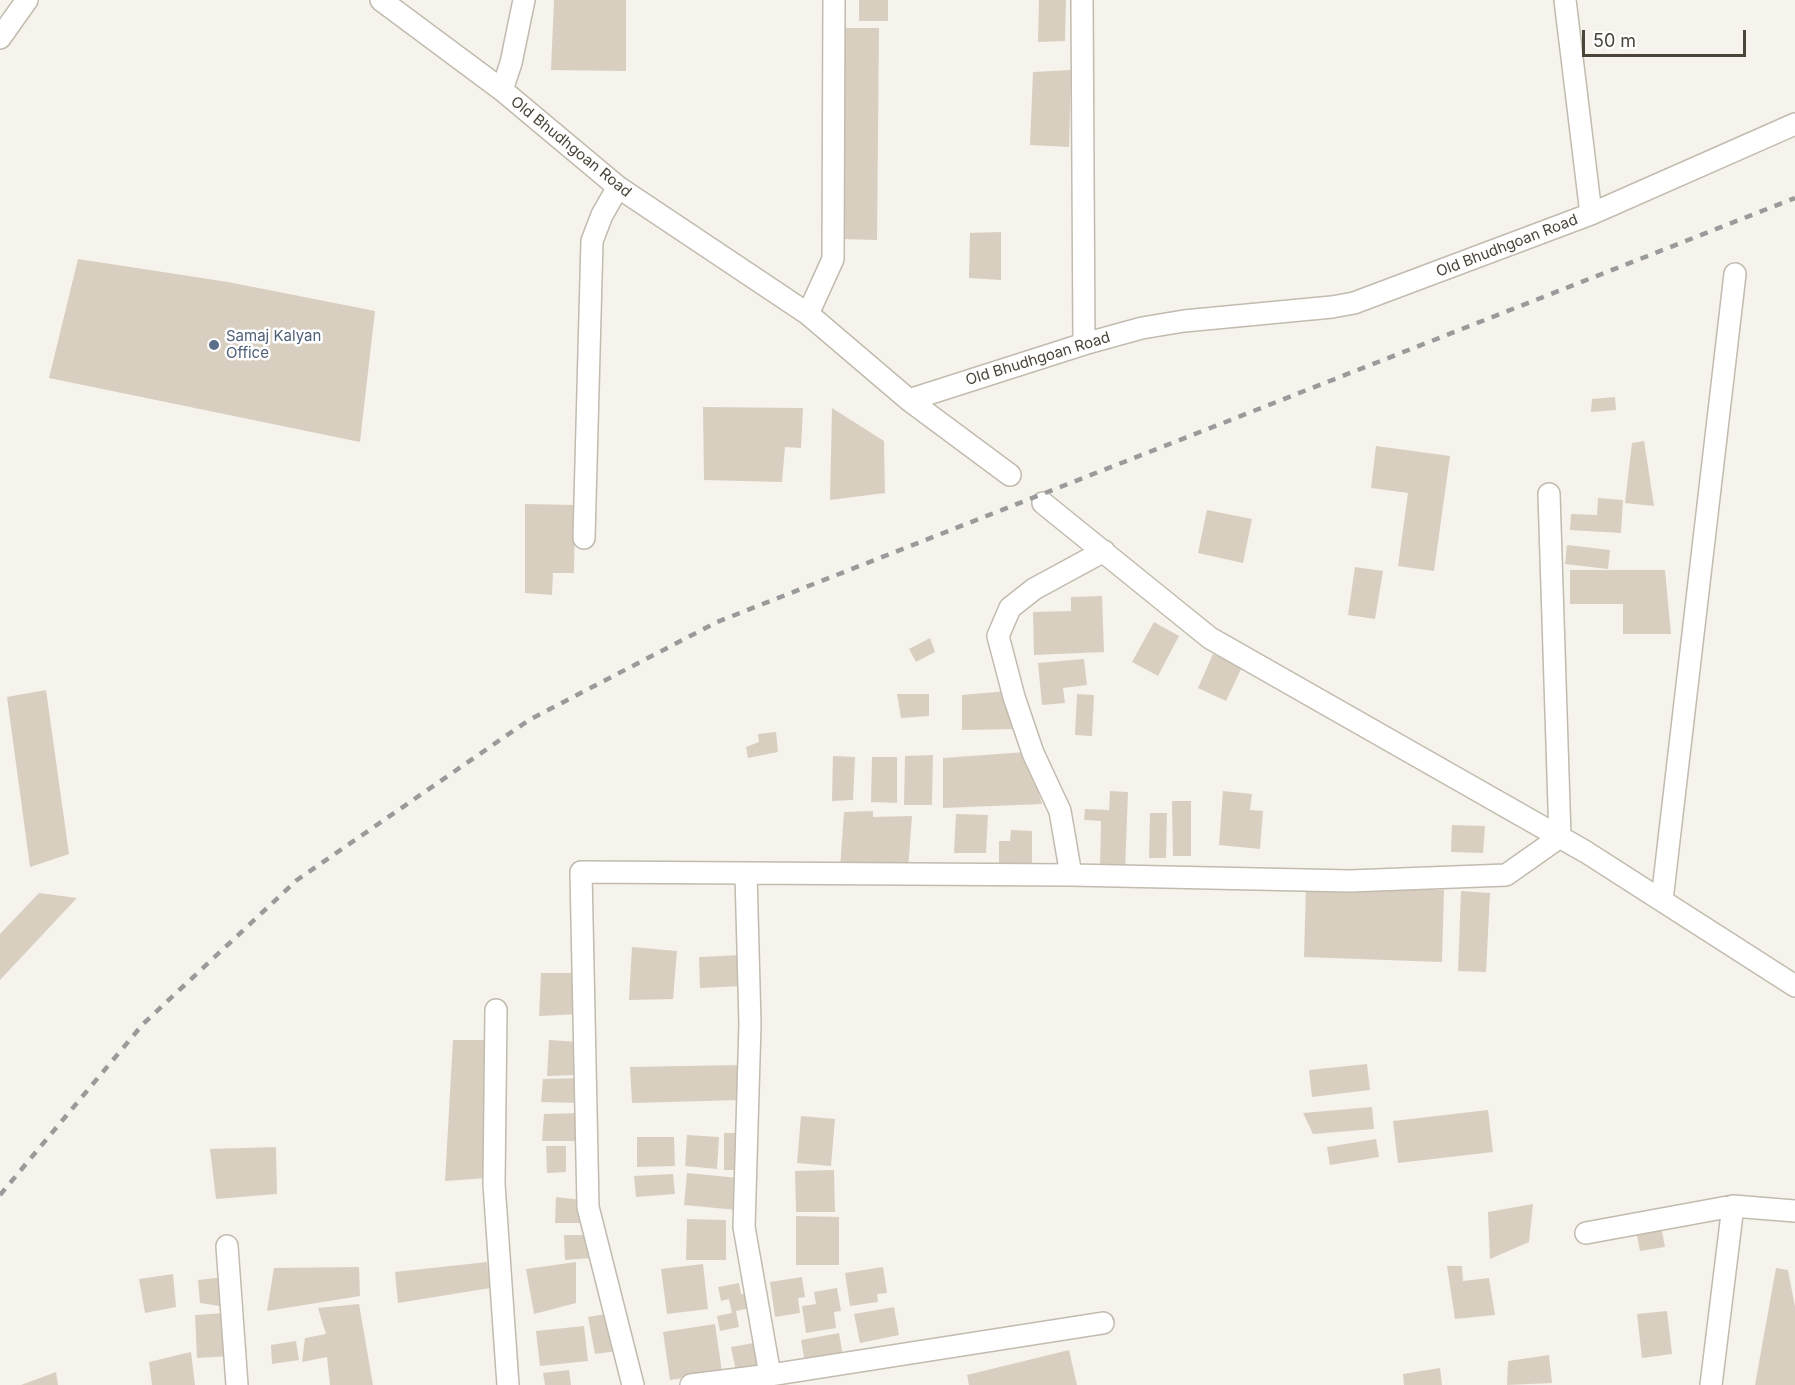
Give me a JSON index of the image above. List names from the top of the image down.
{
  "streets": {
    "street": ["Old Bhudhgoan Road"]
  },
  "places": ["Samaj Kalyan Office"],
  "scale_bar": "50 m"
}
